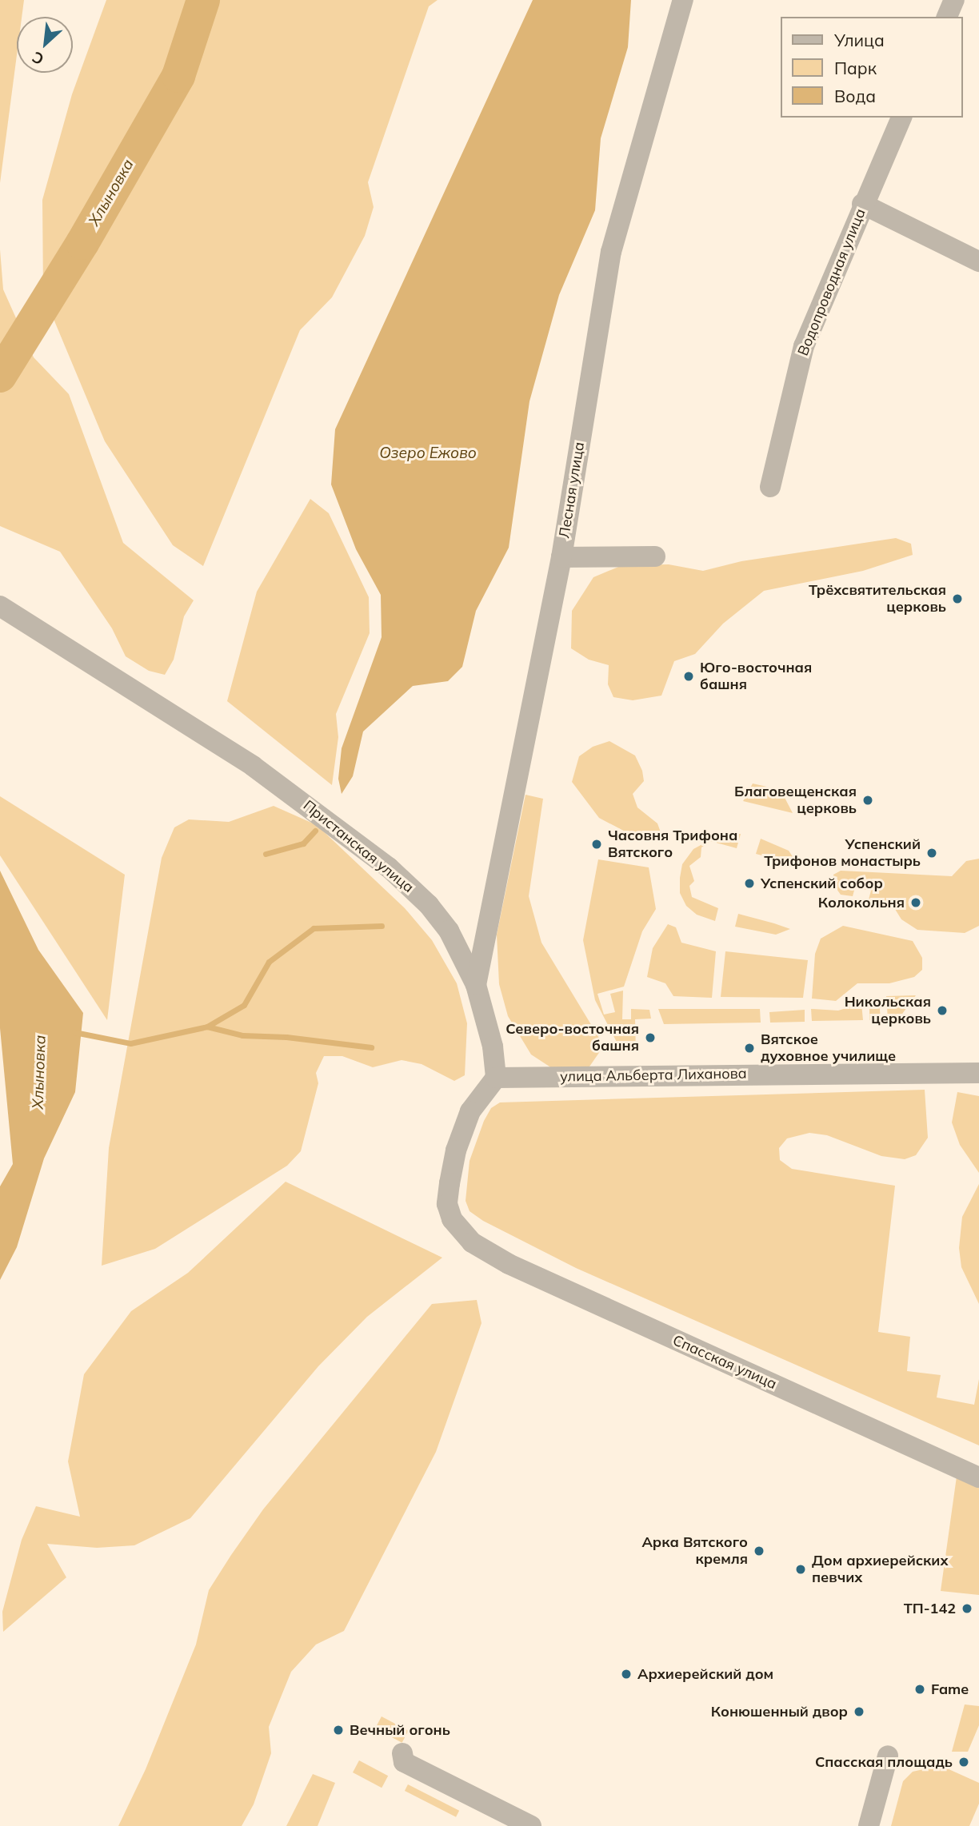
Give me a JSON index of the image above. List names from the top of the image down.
{
  "streets": {
    "street": [
      "Водопроводная улица",
      "Лесная улица",
      "Пристанская улица",
      "улица Альберта Лиханова",
      "Спасская улица"
    ]
  },
  "crossings": [
    ["Лесная улица", "Пристанская улица"],
    ["Пристанская улица", "улица Альберта Лиханова"],
    ["Пристанская улица", "Спасская улица"],
    ["улица Альберта Лиханова", "Спасская улица"]
  ],
  "water": ["Хлыновка", "Озеро Ежово"],
  "places": [
    "Трёхсвятительская церковь",
    "Юго-восточная башня",
    "Благовещенская церковь",
    "Часовня Трифона Вятского",
    "Успенский Трифонов монастырь",
    "Успенский собор",
    "Колокольня",
    "Никольская церковь",
    "Северо-восточная башня",
    "Вятское духовное училище",
    "Арка Вятского кремля",
    "Дом архиерейских певчих",
    "ТП-142",
    "Архиерейский дом",
    "Fame",
    "Конюшенный двор",
    "Вечный огонь",
    "Спасская площадь"
  ],
  "legend": ["Улица", "Парк", "Вода"],
  "north": "bottom left"
}
